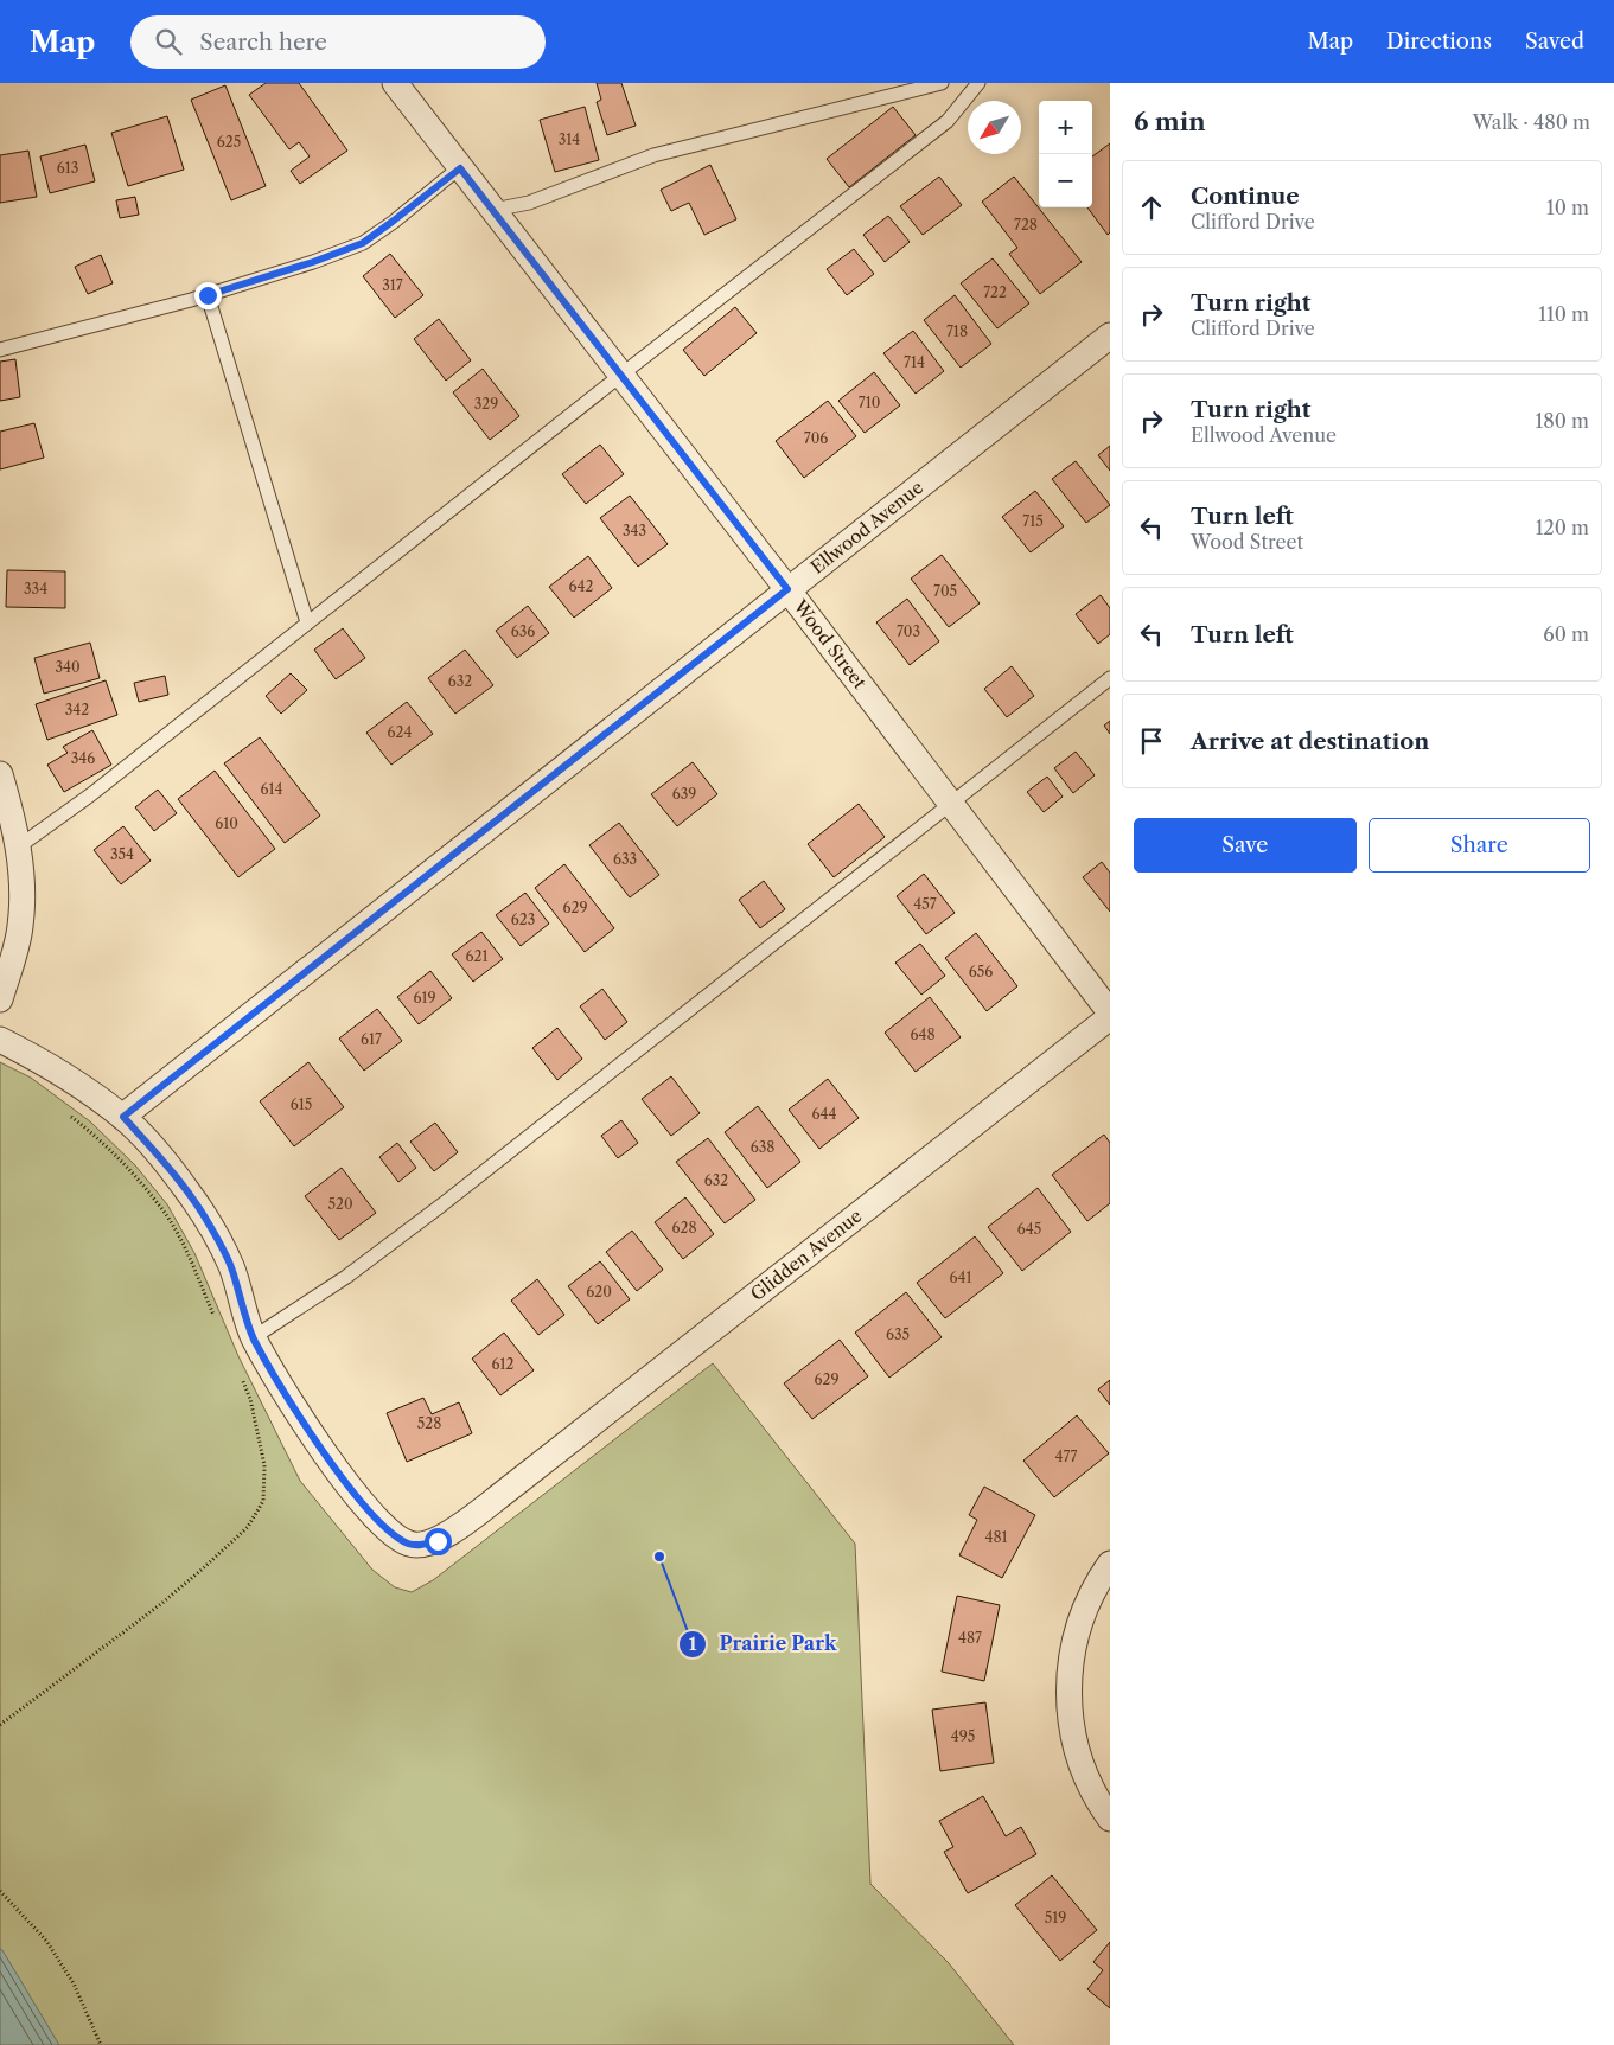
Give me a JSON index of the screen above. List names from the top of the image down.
{
  "streets": {
    "street": ["Ellwood Avenue", "Wood Street", "Glidden Avenue"]
  },
  "crossings": [
    ["Ellwood Avenue", "Wood Street"],
    ["Ellwood Avenue", "Glidden Avenue"]
  ],
  "places": ["Prairie Park"],
  "house_numbers": [
    "314",
    "625",
    "613",
    "728",
    "317",
    "722",
    "718",
    "714",
    "710",
    "329",
    "706",
    "715",
    "343",
    "642",
    "334",
    "705",
    "636",
    "703",
    "340",
    "632",
    "342",
    "624",
    "346",
    "614",
    "639",
    "610",
    "354",
    "633",
    "457",
    "629",
    "623",
    "621",
    "656",
    "619",
    "648",
    "617",
    "615",
    "644",
    "638",
    "632",
    "520",
    "628",
    "645",
    "641",
    "620",
    "635",
    "612",
    "629",
    "528",
    "477",
    "481",
    "487",
    "495",
    "519"
  ],
  "north": "bottom left",
  "page": {
    "header": "Map",
    "search": "Search here",
    "nav": ["Map", "Directions", "Saved"],
    "heading": ["6 min", "Walk · 480 m"],
    "map_buttons": ["+", "−"],
    "list": [
      ["Continue", "Clifford Drive", "10 m"],
      ["Turn right", "Clifford Drive", "110 m"],
      ["Turn right", "Ellwood Avenue", "180 m"],
      ["Turn left", "Wood Street", "120 m"],
      ["Turn left", "60 m"],
      "Arrive at destination"
    ],
    "buttons": ["Save", "Share"]
  }
}
